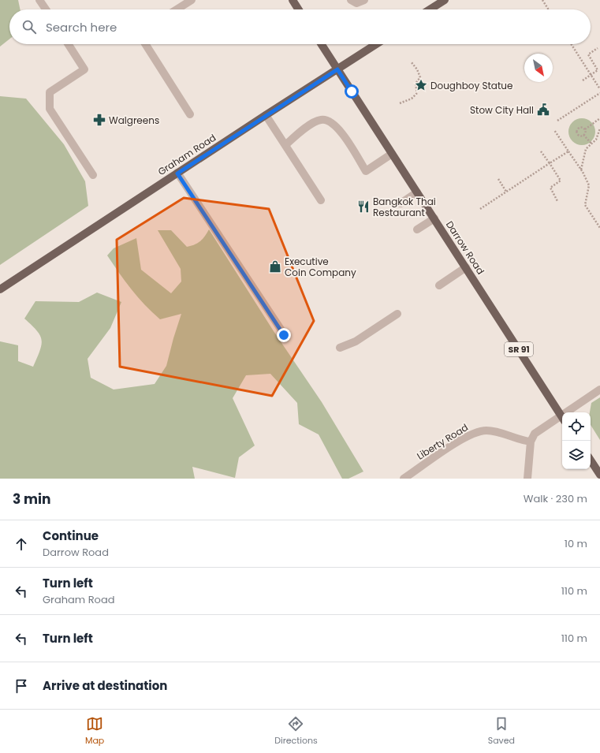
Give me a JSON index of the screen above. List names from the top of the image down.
{
  "streets": {
    "main road": ["Graham Road", "Darrow Road", "SR 91"],
    "street": ["Liberty Road"]
  },
  "crossings": [
    ["Graham Road", "Darrow Road"]
  ],
  "places": {
    "place": ["Doughboy Statue"],
    "public building": ["Stow City Hall"],
    "pharmacy": ["Walgreens"],
    "restaurant": ["Bangkok Thai Restaurant"],
    "shop": ["Executive Coin Company"]
  },
  "north": "bottom right",
  "page": {
    "search": "Search here",
    "heading": ["3 min", "Walk · 230 m"],
    "list": [
      ["Continue", "Darrow Road", "10 m"],
      ["Turn left", "Graham Road", "110 m"],
      ["Turn left", "110 m"],
      "Arrive at destination"
    ],
    "nav": ["Map", "Directions", "Saved"]
  }
}
